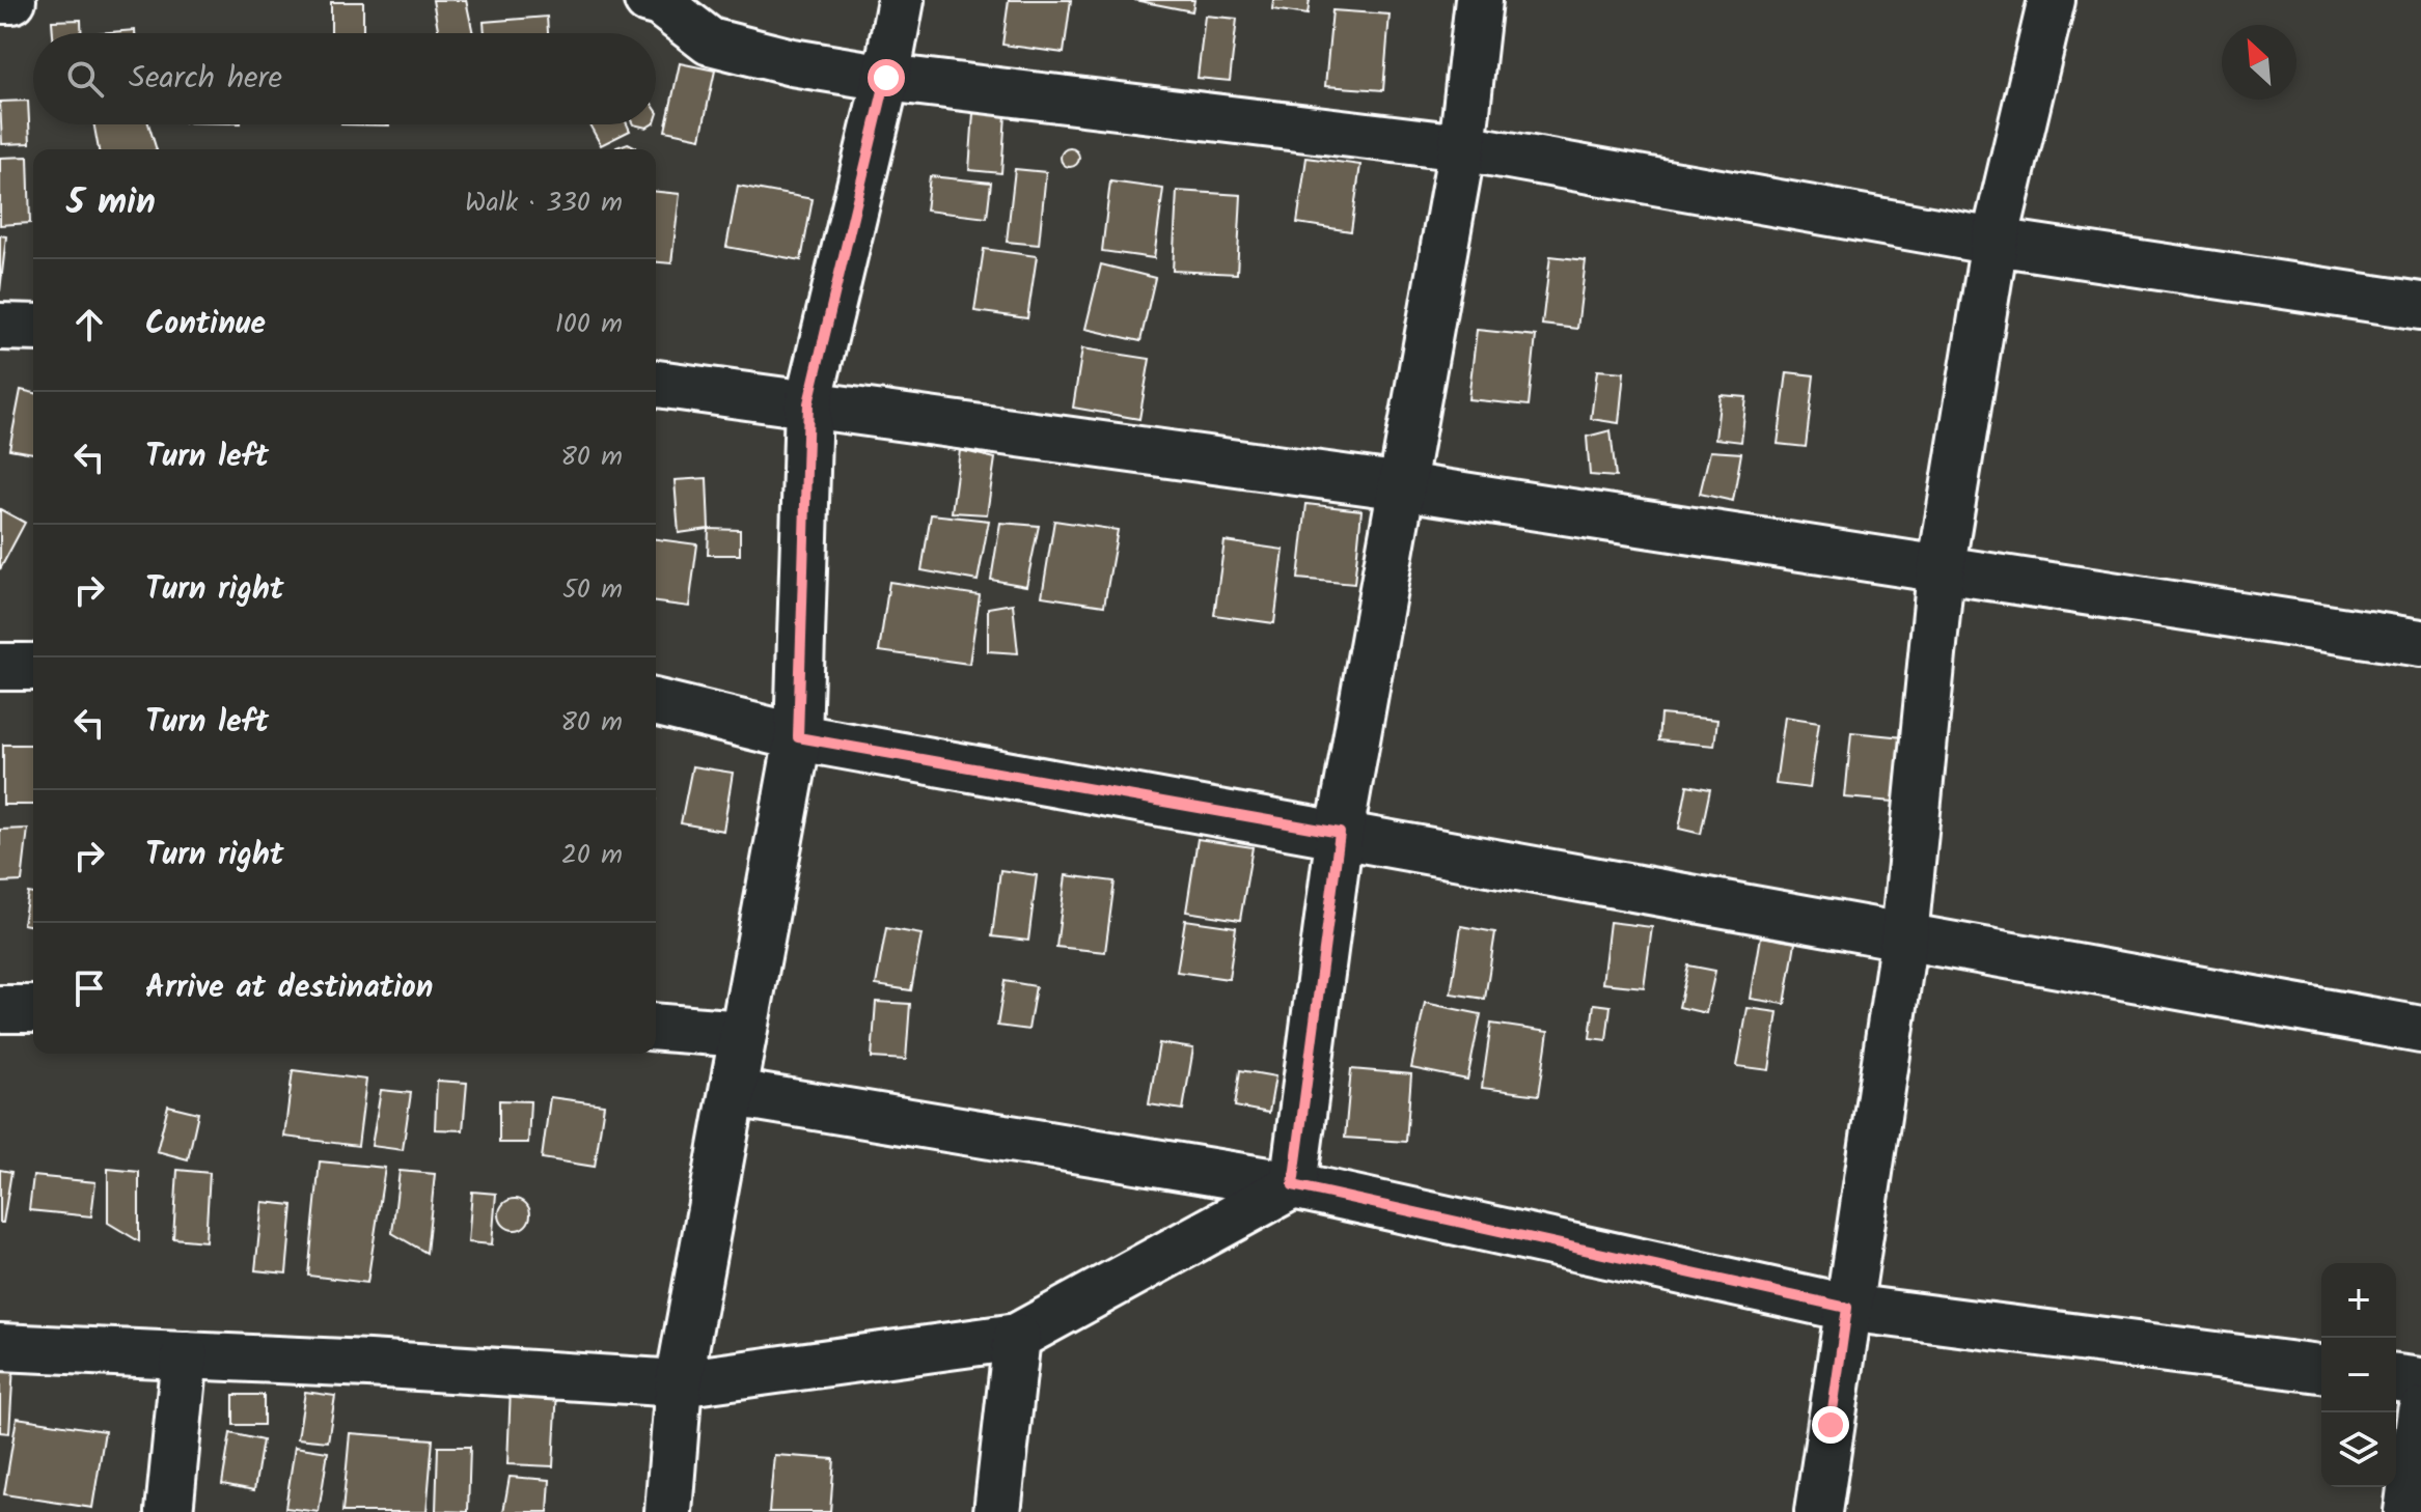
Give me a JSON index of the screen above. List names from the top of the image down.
{
  "north": "top left",
  "page": {
    "search": "Search here",
    "heading": ["5 min", "Walk · 330 m"],
    "list": [
      ["Continue", "100 m"],
      ["Turn left", "80 m"],
      ["Turn right", "50 m"],
      ["Turn left", "80 m"],
      ["Turn right", "20 m"],
      "Arrive at destination"
    ],
    "map_buttons": ["+", "−"]
  }
}
